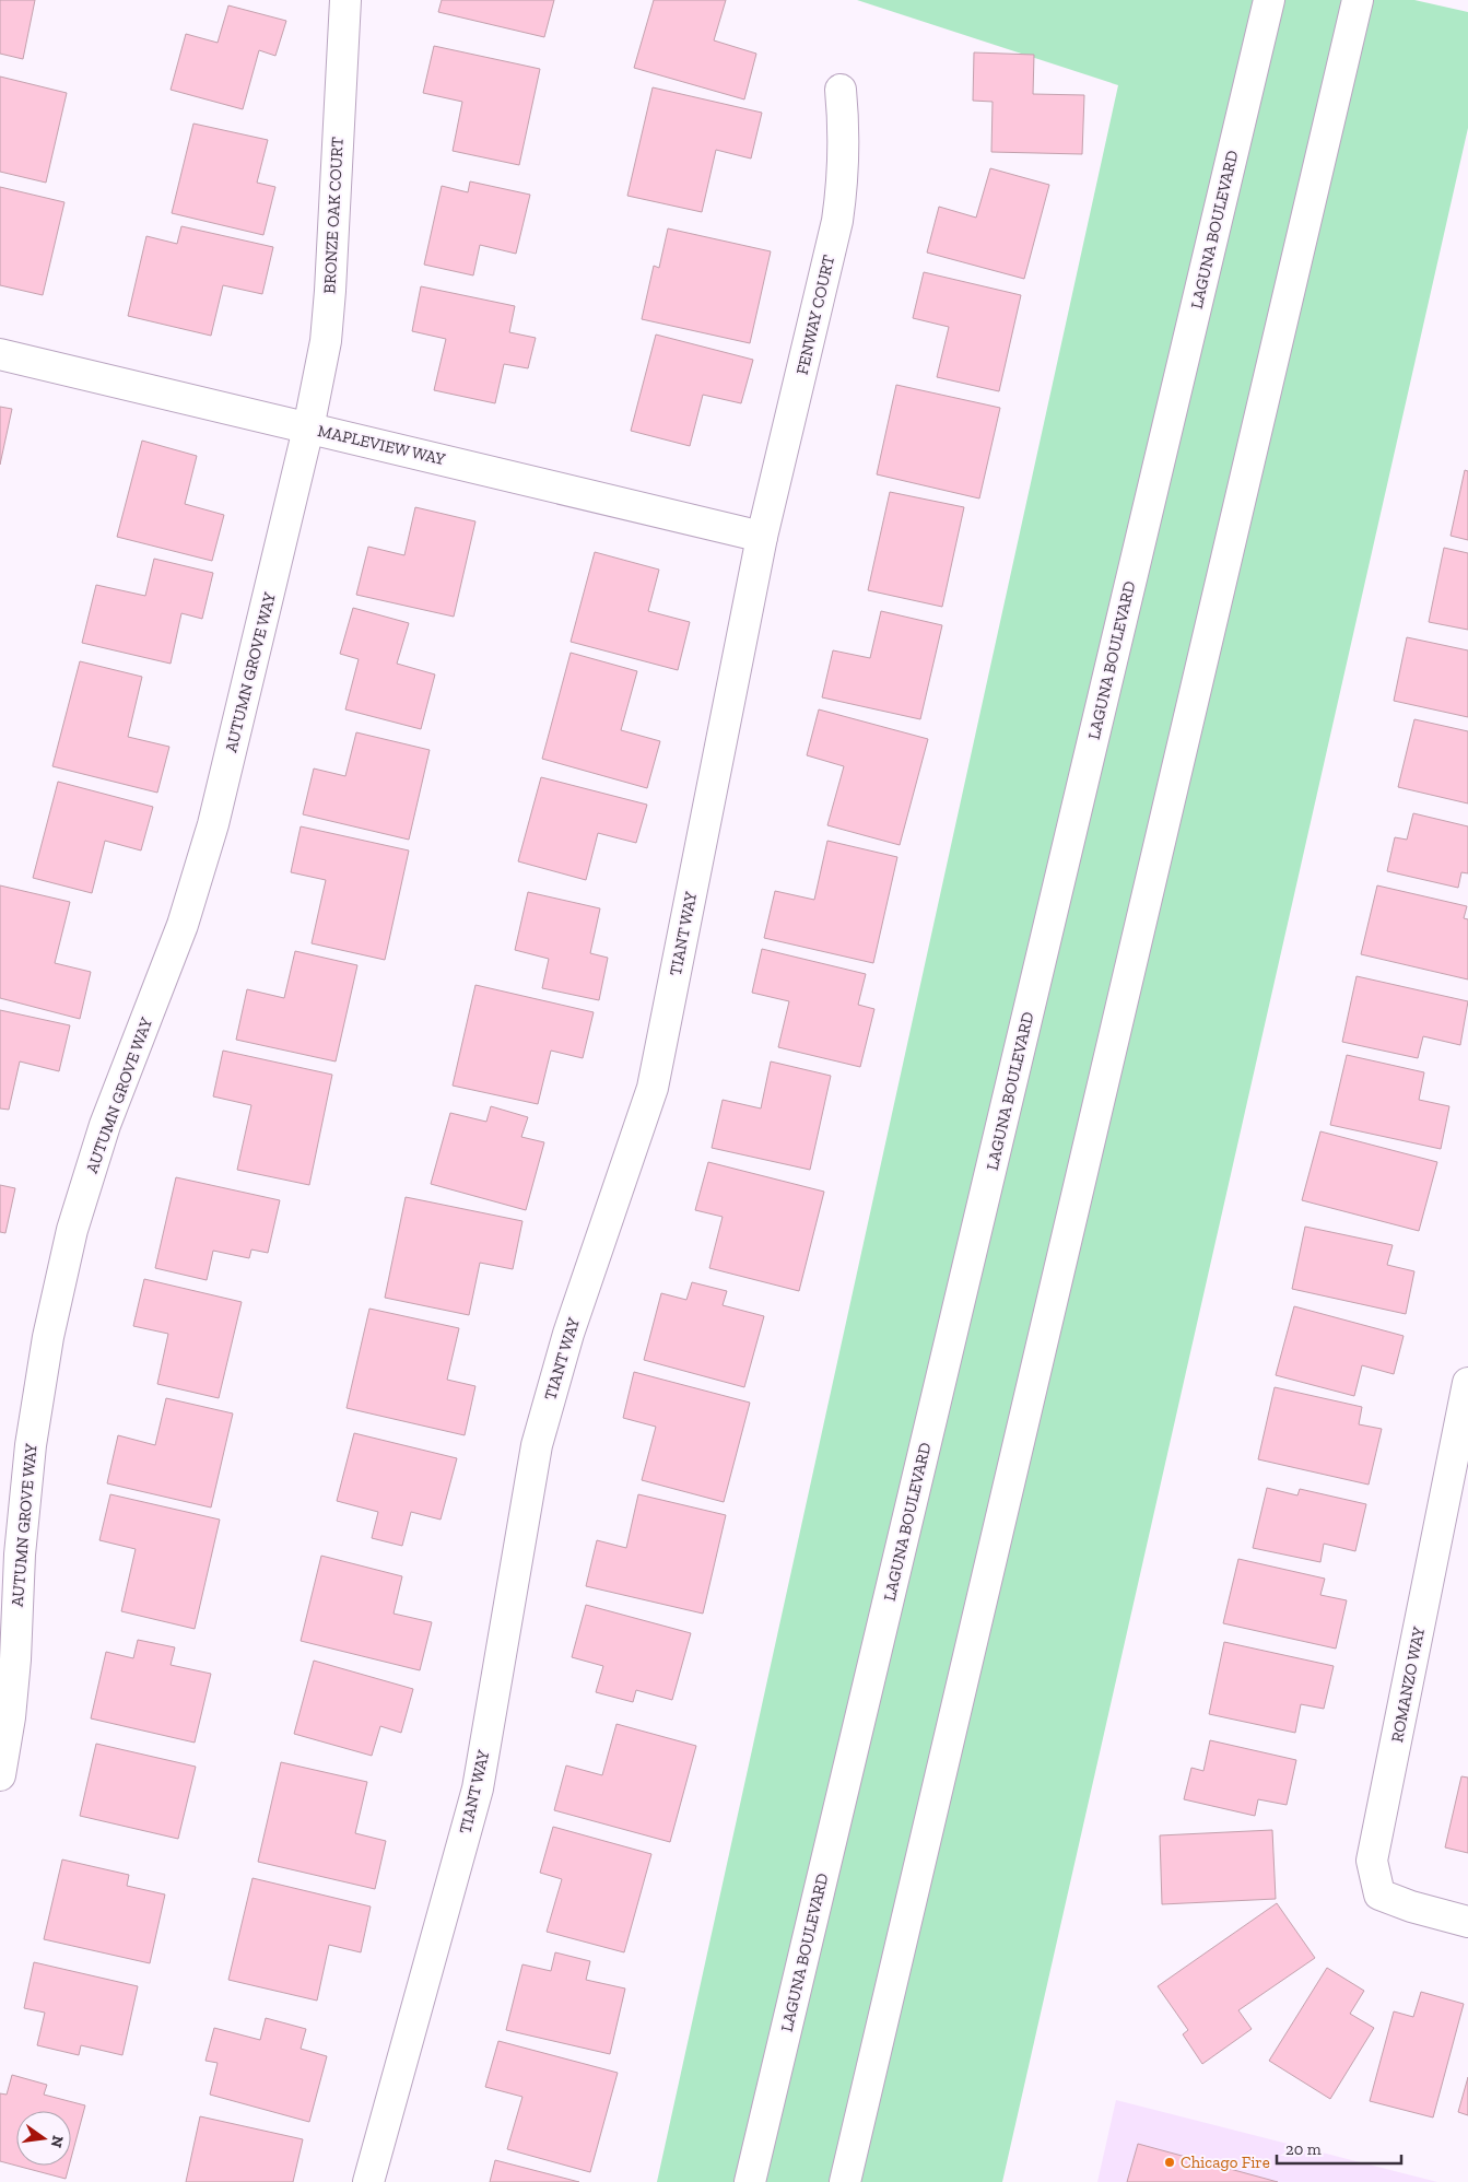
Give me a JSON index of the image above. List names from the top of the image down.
{
  "streets": {
    "street": [
      "BRONZE OAK COURT",
      "LAGUNA BOULEVARD",
      "FENWAY COURT",
      "MAPLEVIEW WAY",
      "AUTUMN GROVE WAY",
      "TIANT WAY",
      "ROMANZO WAY"
    ]
  },
  "crossings": [
    ["BRONZE OAK COURT", "MAPLEVIEW WAY"],
    ["BRONZE OAK COURT", "AUTUMN GROVE WAY"],
    ["FENWAY COURT", "MAPLEVIEW WAY"],
    ["FENWAY COURT", "TIANT WAY"],
    ["MAPLEVIEW WAY", "AUTUMN GROVE WAY"],
    ["MAPLEVIEW WAY", "TIANT WAY"]
  ],
  "places": ["Chicago Fire"],
  "scale_bar": "20 m",
  "north": "right"
}
